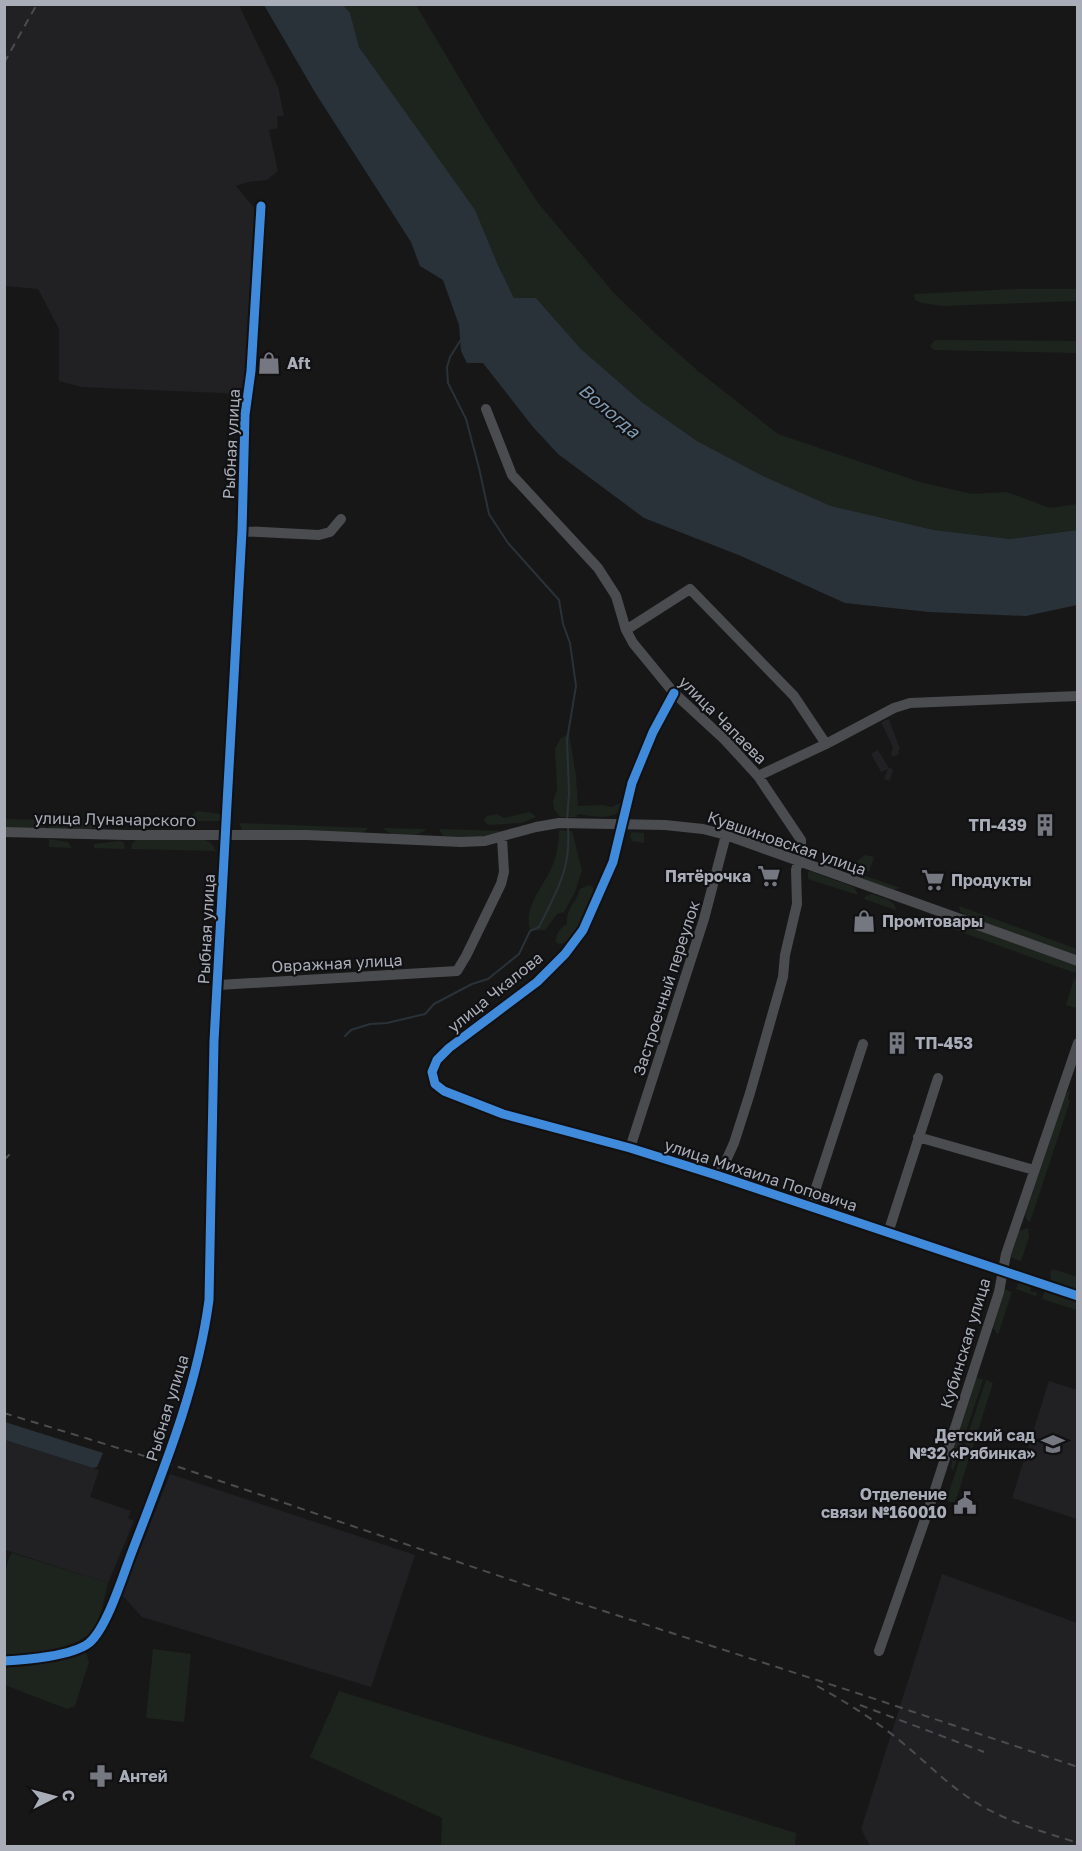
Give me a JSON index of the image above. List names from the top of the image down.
{
  "streets": {
    "street": [
      "Рыбная улица",
      "улица Чапаева",
      "улица Луначарского",
      "Кувшиновская улица",
      "Овражная улица",
      "Застроечный переулок",
      "улица Чкалова",
      "улица Михаила Поповича",
      "Кубинская улица"
    ]
  },
  "crossings": [
    ["Рыбная улица", "улица Луначарского"],
    ["Рыбная улица", "Кувшиновская улица"],
    ["Рыбная улица", "Овражная улица"],
    ["улица Чапаева", "Кувшиновская улица"],
    ["улица Чапаева", "улица Чкалова"],
    ["улица Чапаева", "улица Михаила Поповича"],
    ["улица Луначарского", "Кувшиновская улица"],
    ["Кувшиновская улица", "Овражная улица"],
    ["Кувшиновская улица", "Застроечный переулок"],
    ["Кувшиновская улица", "улица Чкалова"],
    ["Застроечный переулок", "улица Михаила Поповича"],
    ["улица Чкалова", "улица Михаила Поповича"],
    ["улица Михаила Поповича", "Кубинская улица"]
  ],
  "water": ["Вологда"],
  "places": {
    "shop": ["Aft", "Промтовары"],
    "building": ["ТП-439", "ТП-453"],
    "supermarket": ["Пятёрочка", "Продукты"],
    "school or university": ["Детский сад №32 «Рябинка»"],
    "public building": ["Отделение связи №160010"],
    "pharmacy": ["Антей"]
  },
  "north": "right"
}
